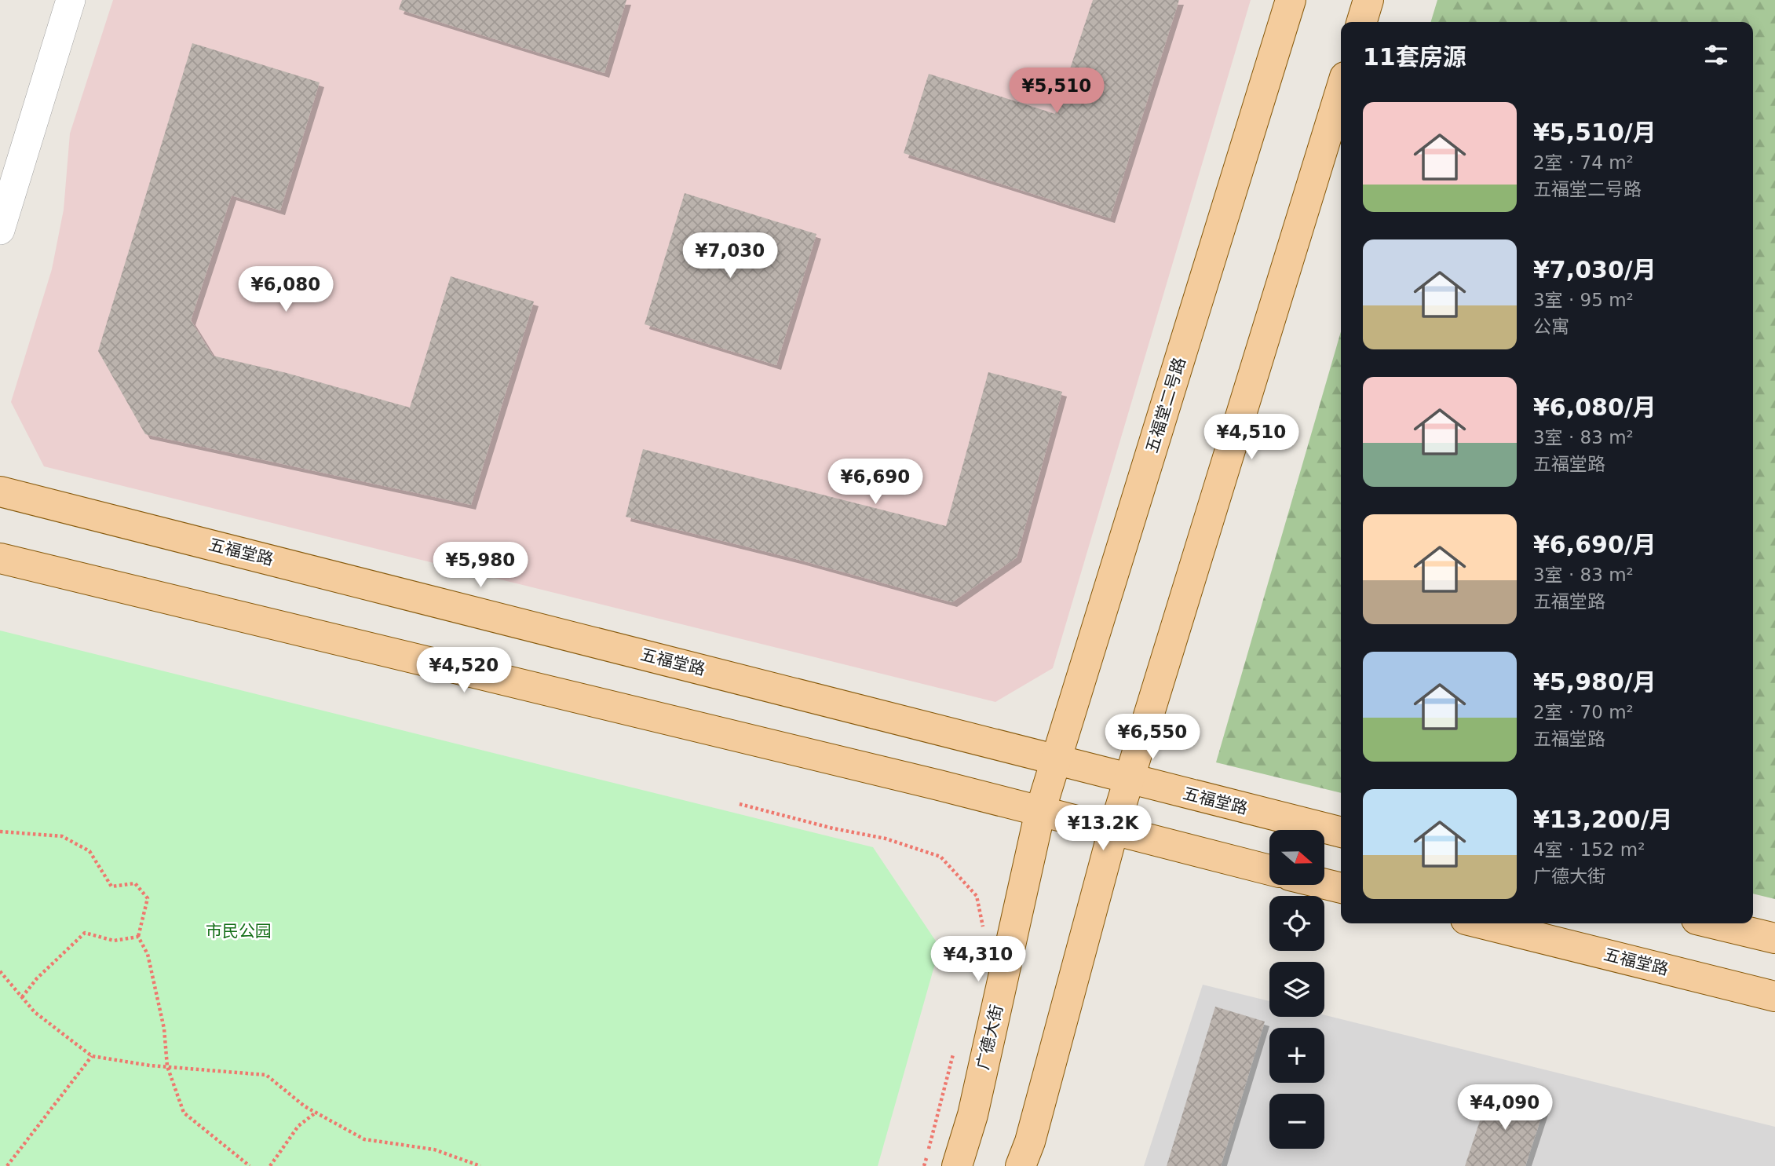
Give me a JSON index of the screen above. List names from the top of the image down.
{
  "streets": {
    "main road": ["五福堂二号路", "五福堂路", "广德大街"]
  },
  "crossings": [
    ["五福堂二号路", "五福堂路"],
    ["五福堂二号路", "广德大街"]
  ],
  "parks": ["市民公园"],
  "north": "right",
  "page": {
    "heading": "11套房源",
    "price": [
      "¥5,510",
      "¥7,030",
      "¥6,080",
      "¥4,510",
      "¥6,690",
      "¥5,980",
      "¥4,520",
      "¥6,550",
      "¥13.2K",
      "¥4,310",
      "¥4,090"
    ],
    "list": [
      {
        "name": "¥5,510/月",
        "note": "2室 · 74 m² · 五福堂二号路"
      },
      {
        "name": "¥7,030/月",
        "note": "3室 · 95 m² · 公寓"
      },
      {
        "name": "¥6,080/月",
        "note": "3室 · 83 m² · 五福堂路"
      },
      {
        "name": "¥6,690/月",
        "note": "3室 · 83 m² · 五福堂路"
      },
      {
        "name": "¥5,980/月",
        "note": "2室 · 70 m² · 五福堂路"
      },
      {
        "name": "¥13,200/月",
        "note": "4室 · 152 m² · 广德大街"
      }
    ],
    "map_buttons": ["+", "−"]
  }
}
